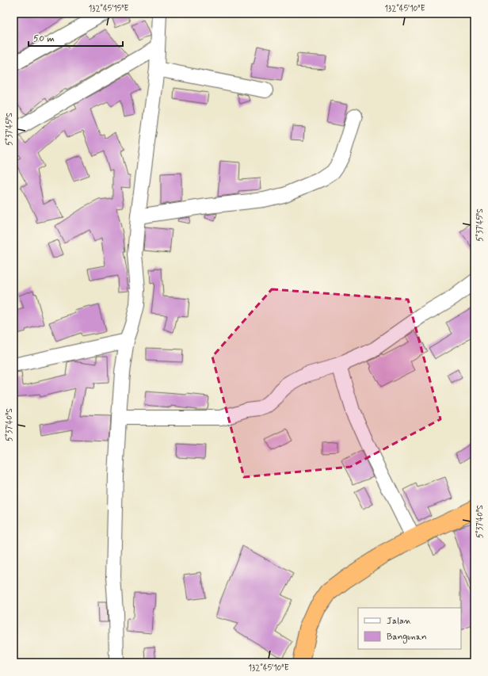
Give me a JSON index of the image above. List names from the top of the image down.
{
  "legend": ["Jalan", "Bangunan"],
  "scale_bar": "50 m",
  "coordinates": [
    "132°45'15\"E",
    "132°45'10\"E",
    "5°37'45\"S",
    "5°37'40\"S"
  ]
}
